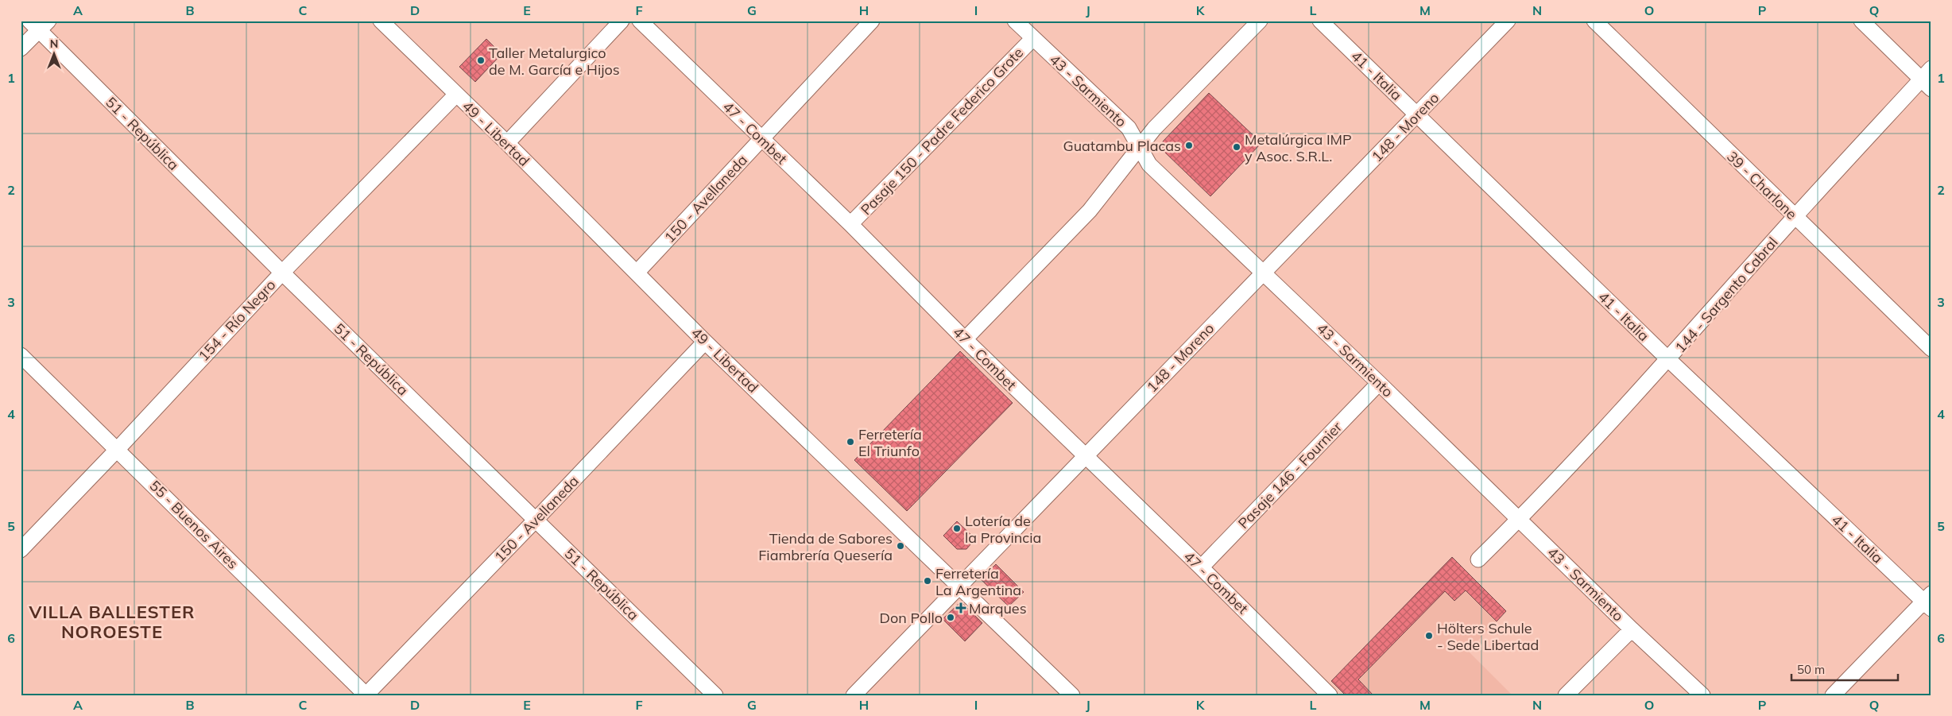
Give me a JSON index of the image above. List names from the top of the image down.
{
  "streets": {
    "street": [
      "41 - Italia",
      "43 - Sarmiento",
      "148 - Moreno",
      "Pasaje 150 - Padre Federico Grote",
      "47 - Combet",
      "51 - República",
      "49 - Libertad",
      "39 - Charlone",
      "150 - Avellaneda",
      "144 - Sargento Cabral",
      "154 - Río Negro",
      "Pasaje 146 - Fournier",
      "55 - Buenos Aires"
    ]
  },
  "crossings": [
    ["41 - Italia", "148 - Moreno"],
    ["41 - Italia", "144 - Sargento Cabral"],
    ["43 - Sarmiento", "148 - Moreno"],
    ["43 - Sarmiento", "Pasaje 150 - Padre Federico Grote"],
    ["43 - Sarmiento", "144 - Sargento Cabral"],
    ["43 - Sarmiento", "Pasaje 146 - Fournier"],
    ["148 - Moreno", "47 - Combet"],
    ["148 - Moreno", "49 - Libertad"],
    ["Pasaje 150 - Padre Federico Grote", "47 - Combet"],
    ["47 - Combet", "150 - Avellaneda"],
    ["47 - Combet", "Pasaje 146 - Fournier"],
    ["51 - República", "150 - Avellaneda"],
    ["51 - República", "154 - Río Negro"],
    ["49 - Libertad", "150 - Avellaneda"],
    ["49 - Libertad", "154 - Río Negro"],
    ["39 - Charlone", "144 - Sargento Cabral"],
    ["150 - Avellaneda", "55 - Buenos Aires"],
    ["154 - Río Negro", "55 - Buenos Aires"]
  ],
  "districts": ["VILLA BALLESTER NOROESTE"],
  "places": {
    "other": [
      "Taller Metalurgico de M. García e Hijos",
      "Guatambu Placas",
      "Metalúrgica IMP y Asoc. S.R.L.",
      "Ferretería El Triunfo",
      "Lotería de la Provincia",
      "Tienda de Sabores Fiambrería Quesería",
      "Ferretería La Argentina",
      "Don Pollo",
      "Hölters Schule - Sede Libertad"
    ],
    "health": ["Marques"]
  },
  "scale_bar": "50 m",
  "north": "top",
  "grid": {
    "columns": [
      "A",
      "B",
      "C",
      "D",
      "E",
      "F",
      "G",
      "H",
      "I",
      "J",
      "K",
      "L",
      "M",
      "N",
      "O",
      "P",
      "Q"
    ],
    "rows": [
      "1",
      "2",
      "3",
      "4",
      "5",
      "6"
    ]
  }
}
